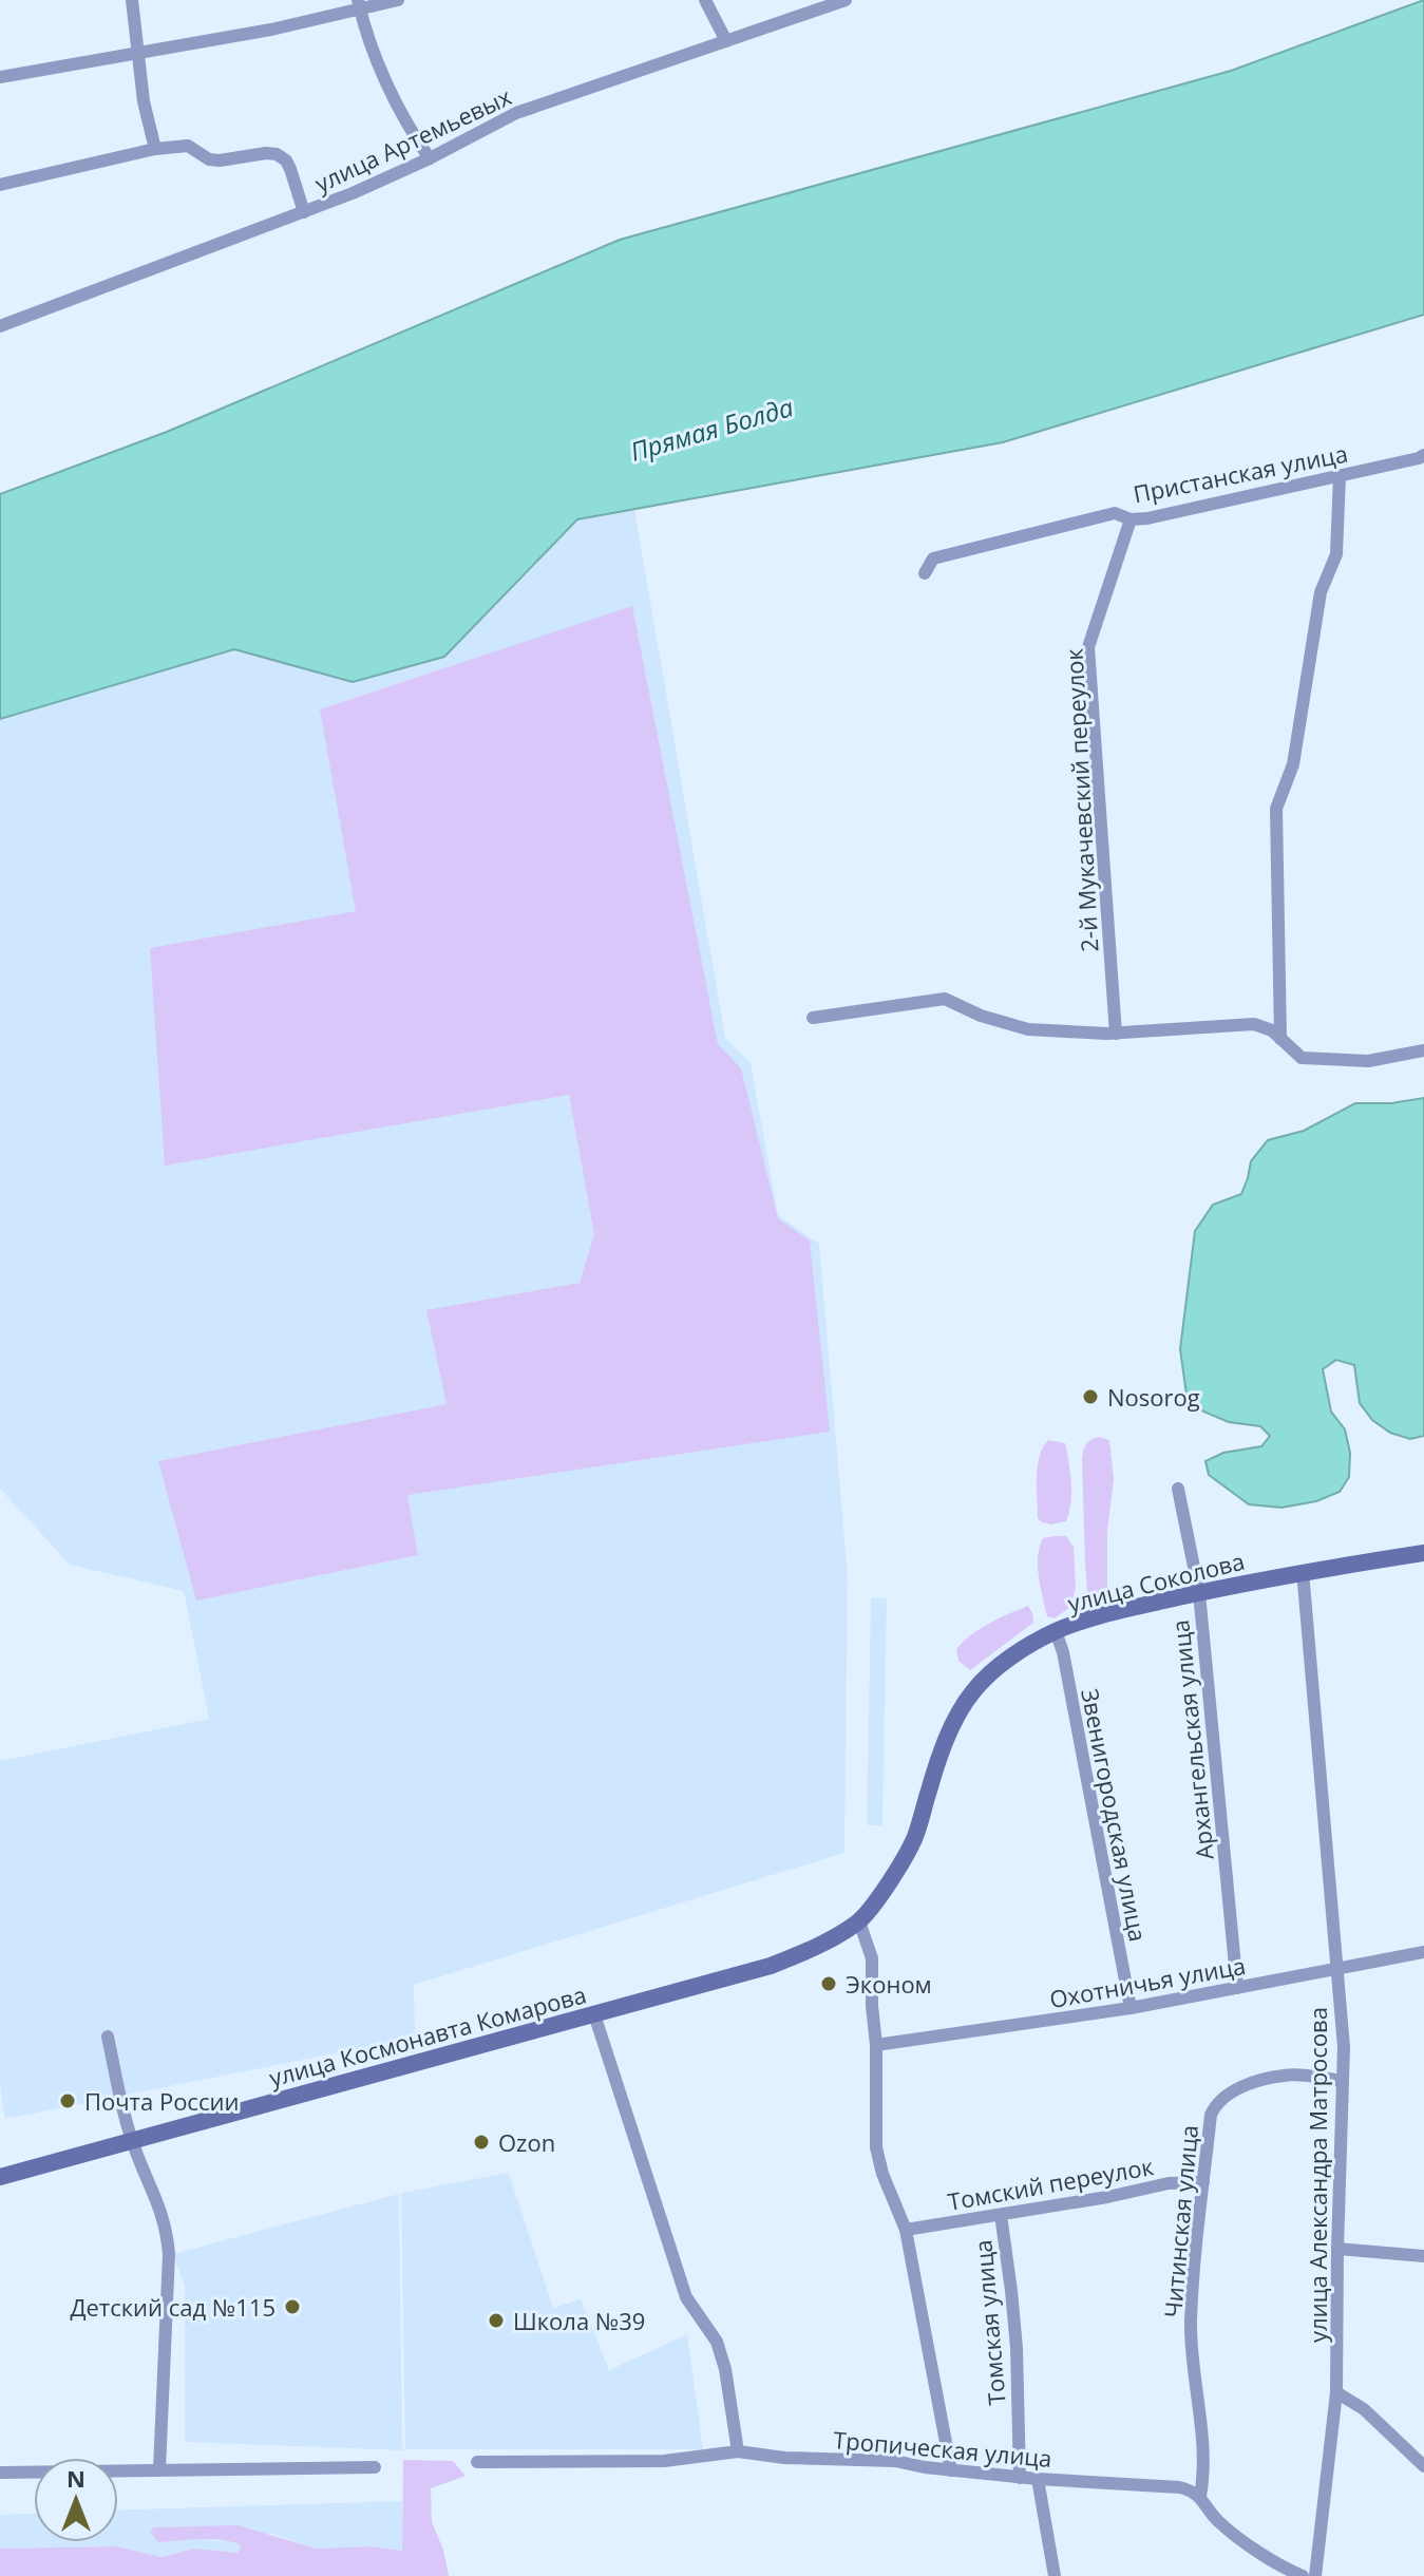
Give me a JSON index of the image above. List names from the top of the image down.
{
  "streets": {
    "main road": ["улица Соколова", "улица Космонавта Комарова"],
    "street": [
      "улица Артемьевых",
      "Пристанская улица",
      "2-й Мукачевский переулок",
      "Архангельская улица",
      "Звенигородская улица",
      "Охотничья улица",
      "улица Александра Матросова",
      "Томский переулок",
      "Читинская улица",
      "Томская улица",
      "Тропическая улица"
    ]
  },
  "crossings": [
    ["Пристанская улица", "2-й Мукачевский переулок"],
    ["улица Соколова", "Архангельская улица"],
    ["улица Соколова", "Звенигородская улица"],
    ["улица Соколова", "улица Космонавта Комарова"],
    ["улица Соколова", "улица Александра Матросова"],
    ["Архангельская улица", "Охотничья улица"],
    ["Звенигородская улица", "Охотничья улица"],
    ["Охотничья улица", "улица Александра Матросова"],
    ["улица Александра Матросова", "Читинская улица"],
    ["Томский переулок", "Читинская улица"],
    ["Томский переулок", "Томская улица"],
    ["Читинская улица", "Тропическая улица"],
    ["Томская улица", "Тропическая улица"]
  ],
  "water": ["Прямая Болда"],
  "places": [
    "Nosorog",
    "Эконом",
    "Почта России",
    "Ozon",
    "Детский сад №115",
    "Школа №39"
  ],
  "north": "top"
}
